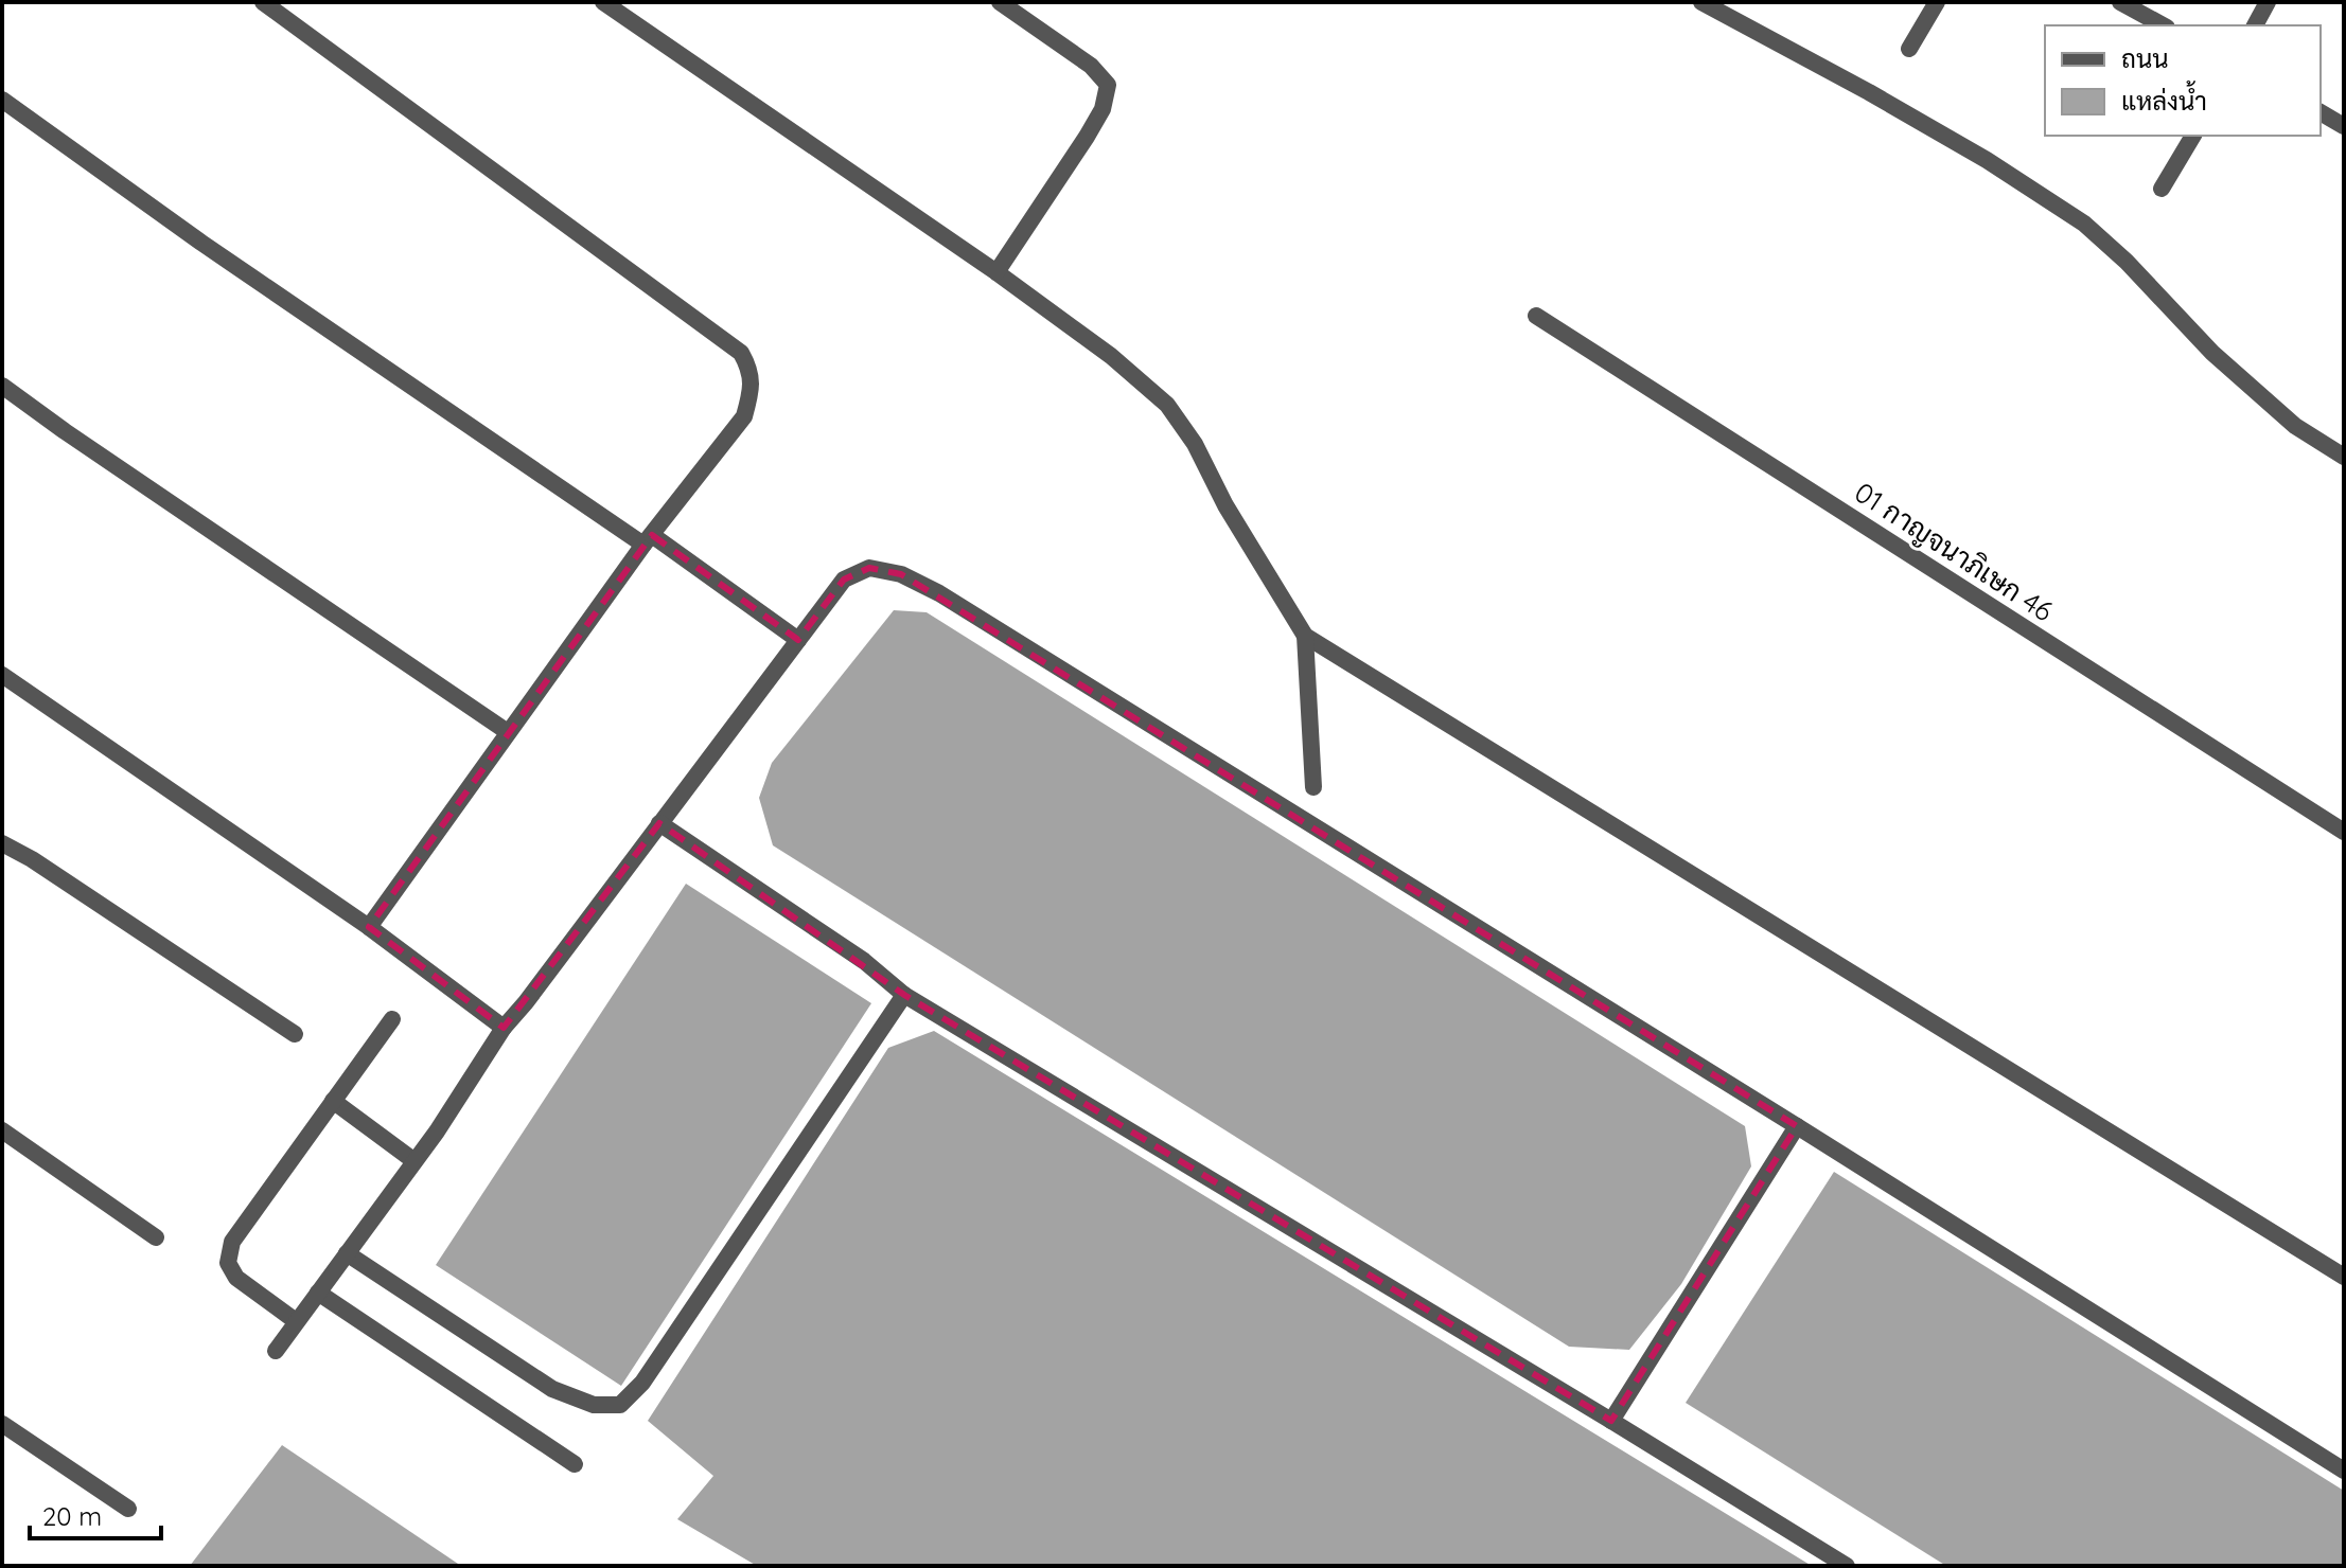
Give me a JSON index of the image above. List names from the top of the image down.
{
  "streets": {
    "street": ["01 กาญจนาภิเษก 46"]
  },
  "legend": ["ถนน", "แหล่งน้ำ"],
  "scale_bar": "20 m"
}
